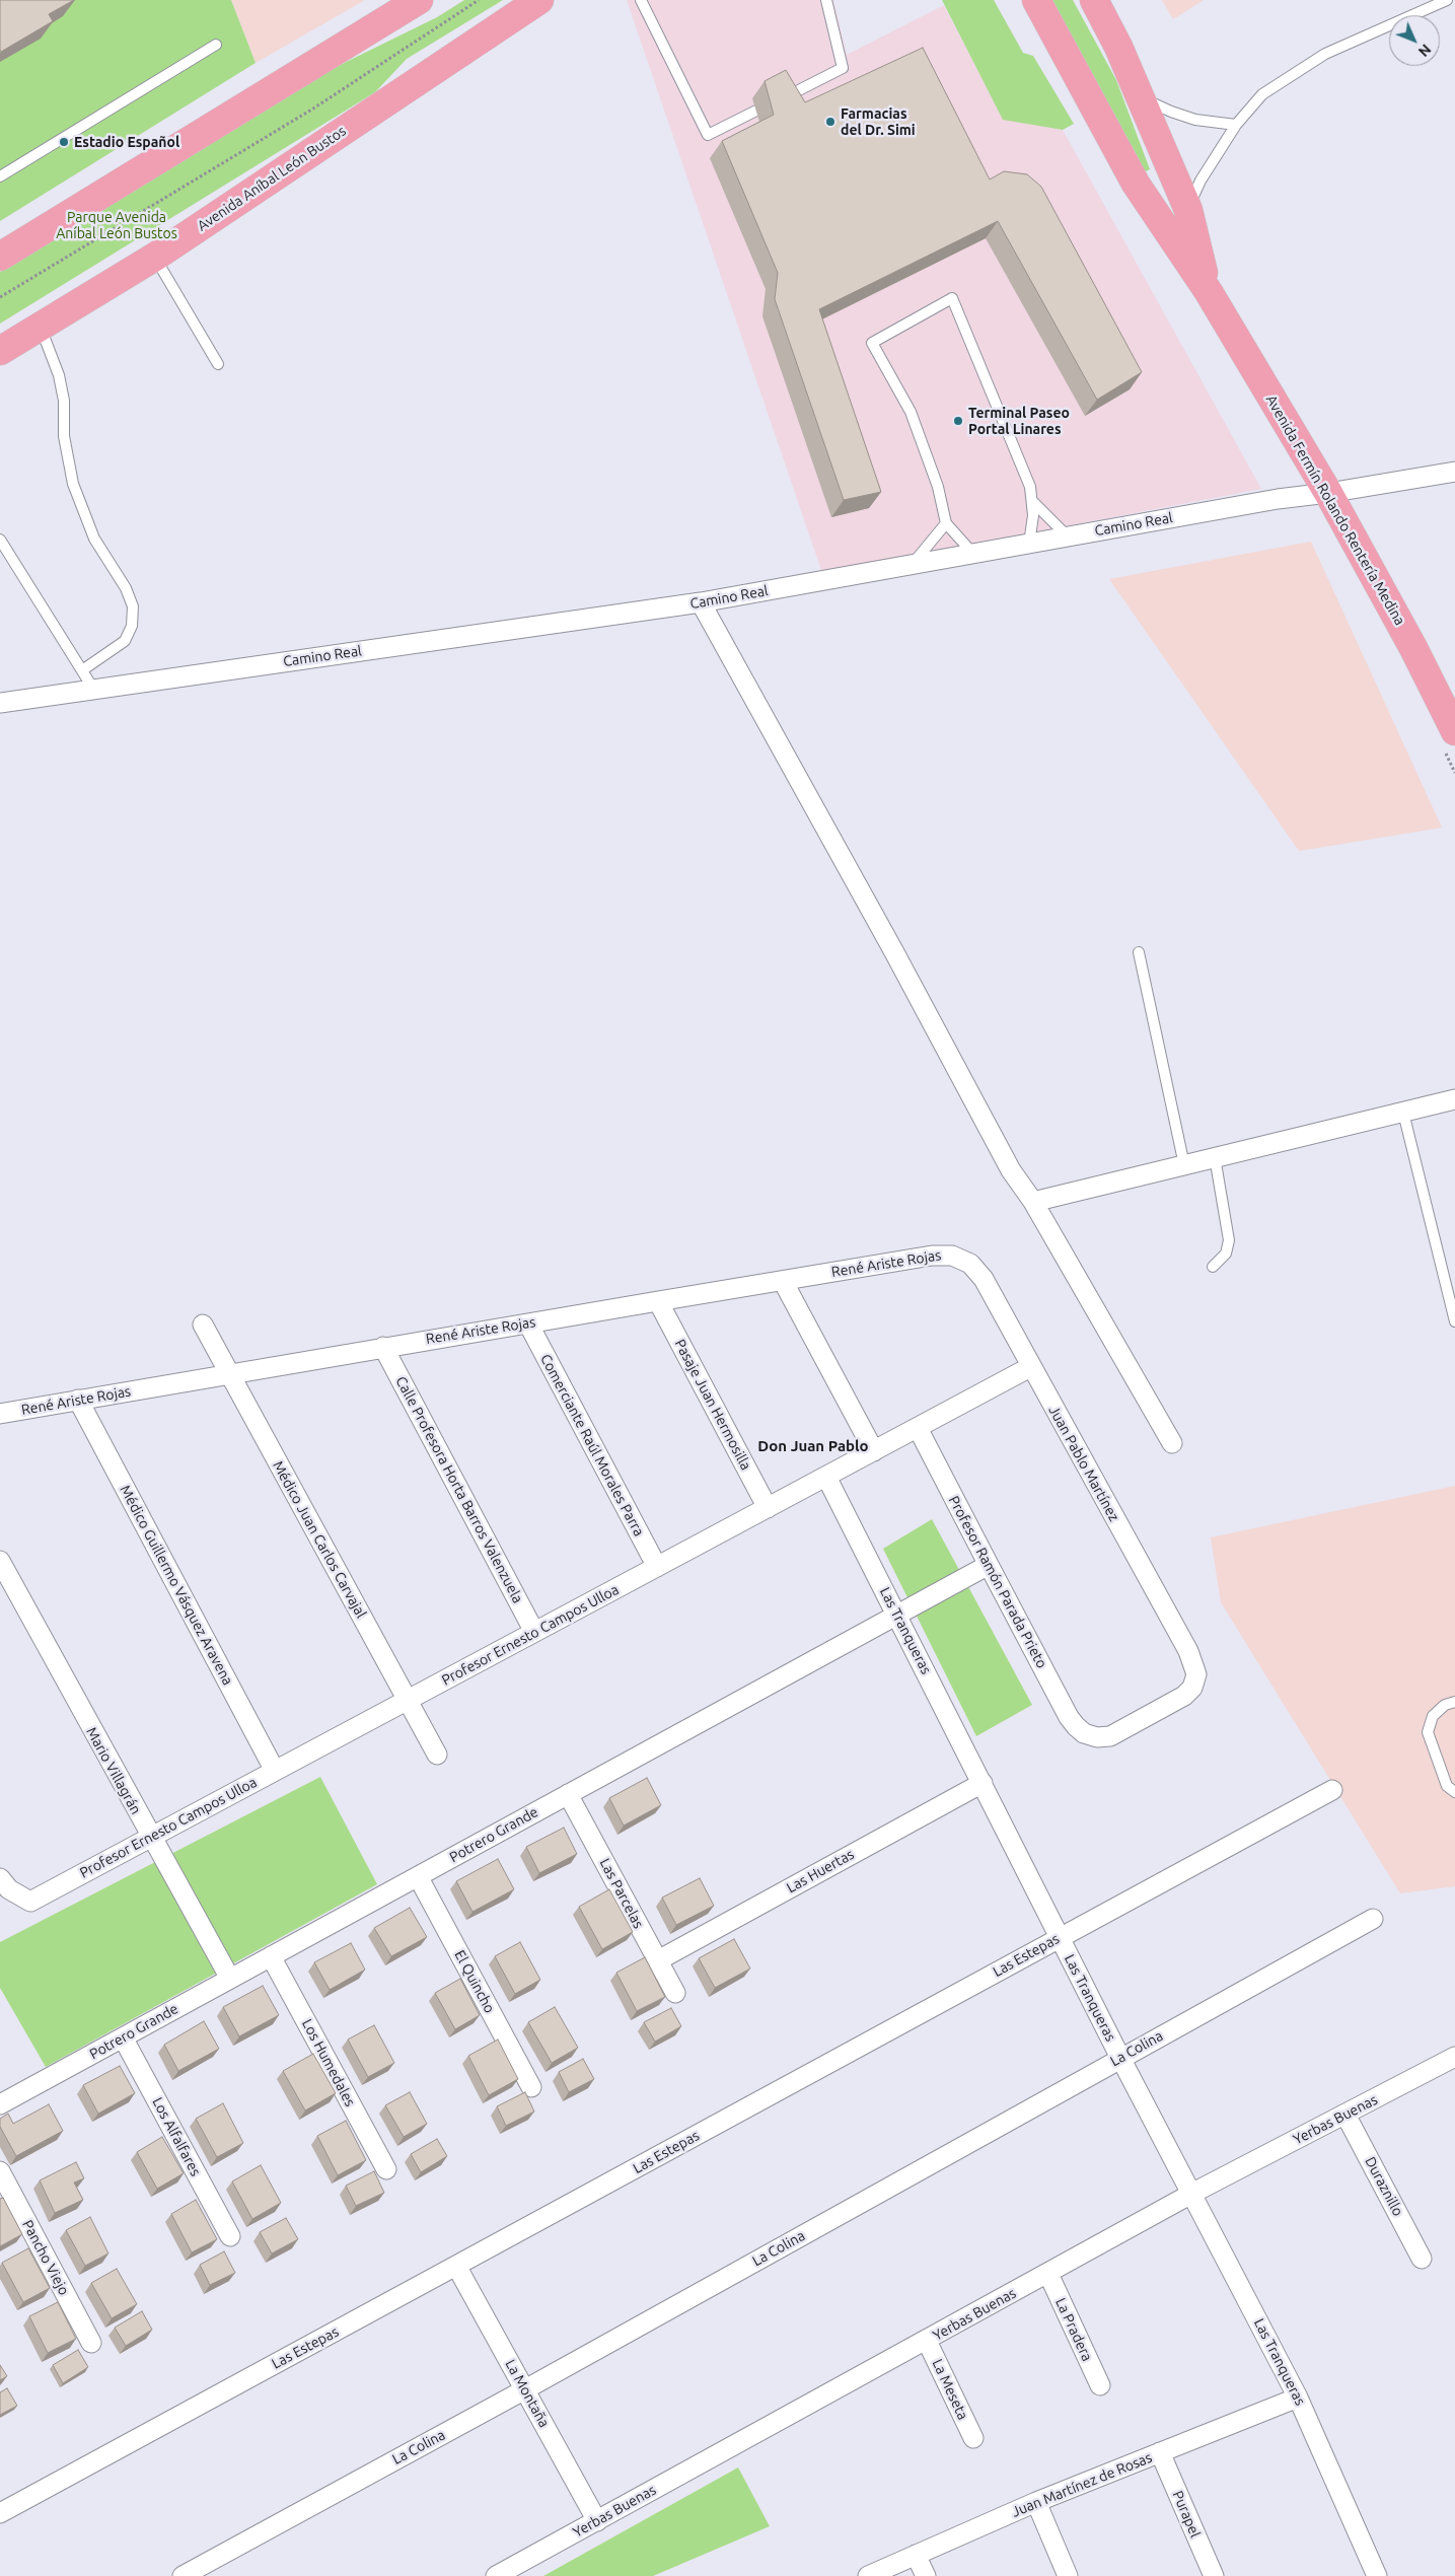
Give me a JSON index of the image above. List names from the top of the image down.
{
  "streets": {
    "main road": ["Avenida Aníbal León Bustos", "Avenida Fermín Rolando Rentería Medina"],
    "street": [
      "Camino Real",
      "René Ariste Rojas",
      "Pasaje Juan Hermosilla",
      "Comerciante Raúl Morales Parra",
      "Juan Pablo Martínez",
      "Calle Profesora Horta Barros Valenzuela",
      "Médico Juan Carlos Carvajal",
      "Profesor Ramón Parada Prieto",
      "Médico Guillermo Vásquez Aravena",
      "Las Tranqueras",
      "Profesor Ernesto Campos Ulloa",
      "Mario Villagrán",
      "Potrero Grande",
      "Las Huertas",
      "Las Parcelas",
      "Las Estepas",
      "El Quincho",
      "La Colina",
      "Los Humedales",
      "Yerbas Buenas",
      "Los Alfalfares",
      "Duraznillo",
      "Pancho Viejo",
      "La Pradera",
      "La Meseta",
      "La Montaña",
      "Juan Martínez de Rosas",
      "Purapel"
    ]
  },
  "crossings": [
    ["Avenida Fermín Rolando Rentería Medina", "Camino Real"],
    ["René Ariste Rojas", "Pasaje Juan Hermosilla"],
    ["René Ariste Rojas", "Comerciante Raúl Morales Parra"],
    ["René Ariste Rojas", "Juan Pablo Martínez"],
    ["René Ariste Rojas", "Calle Profesora Horta Barros Valenzuela"],
    ["René Ariste Rojas", "Médico Juan Carlos Carvajal"],
    ["René Ariste Rojas", "Médico Guillermo Vásquez Aravena"],
    ["Pasaje Juan Hermosilla", "Profesor Ernesto Campos Ulloa"],
    ["Comerciante Raúl Morales Parra", "Profesor Ernesto Campos Ulloa"],
    ["Juan Pablo Martínez", "Profesor Ramón Parada Prieto"],
    ["Juan Pablo Martínez", "Profesor Ernesto Campos Ulloa"],
    ["Calle Profesora Horta Barros Valenzuela", "Profesor Ernesto Campos Ulloa"],
    ["Médico Juan Carlos Carvajal", "Profesor Ernesto Campos Ulloa"],
    ["Profesor Ramón Parada Prieto", "Profesor Ernesto Campos Ulloa"],
    ["Profesor Ramón Parada Prieto", "Potrero Grande"],
    ["Médico Guillermo Vásquez Aravena", "Profesor Ernesto Campos Ulloa"],
    ["Las Tranqueras", "Profesor Ernesto Campos Ulloa"],
    ["Las Tranqueras", "Potrero Grande"],
    ["Las Tranqueras", "Las Huertas"],
    ["Las Tranqueras", "Las Estepas"],
    ["Las Tranqueras", "La Colina"],
    ["Las Tranqueras", "Yerbas Buenas"],
    ["Las Tranqueras", "Juan Martínez de Rosas"],
    ["Profesor Ernesto Campos Ulloa", "Mario Villagrán"],
    ["Mario Villagrán", "Potrero Grande"],
    ["Potrero Grande", "Las Parcelas"],
    ["Potrero Grande", "El Quincho"],
    ["Potrero Grande", "Los Humedales"],
    ["Potrero Grande", "Los Alfalfares"],
    ["Las Huertas", "Las Parcelas"],
    ["Las Estepas", "La Montaña"],
    ["La Colina", "La Montaña"],
    ["Yerbas Buenas", "Duraznillo"],
    ["Yerbas Buenas", "La Pradera"],
    ["Yerbas Buenas", "La Meseta"],
    ["Yerbas Buenas", "La Montaña"],
    ["Juan Martínez de Rosas", "Purapel"]
  ],
  "districts": ["Don Juan Pablo"],
  "parks": ["Parque Avenida Aníbal León Bustos"],
  "places": ["Farmacias del Dr. Simi", "Estadio Español", "Terminal Paseo Portal Linares"],
  "north": "bottom right"
}
